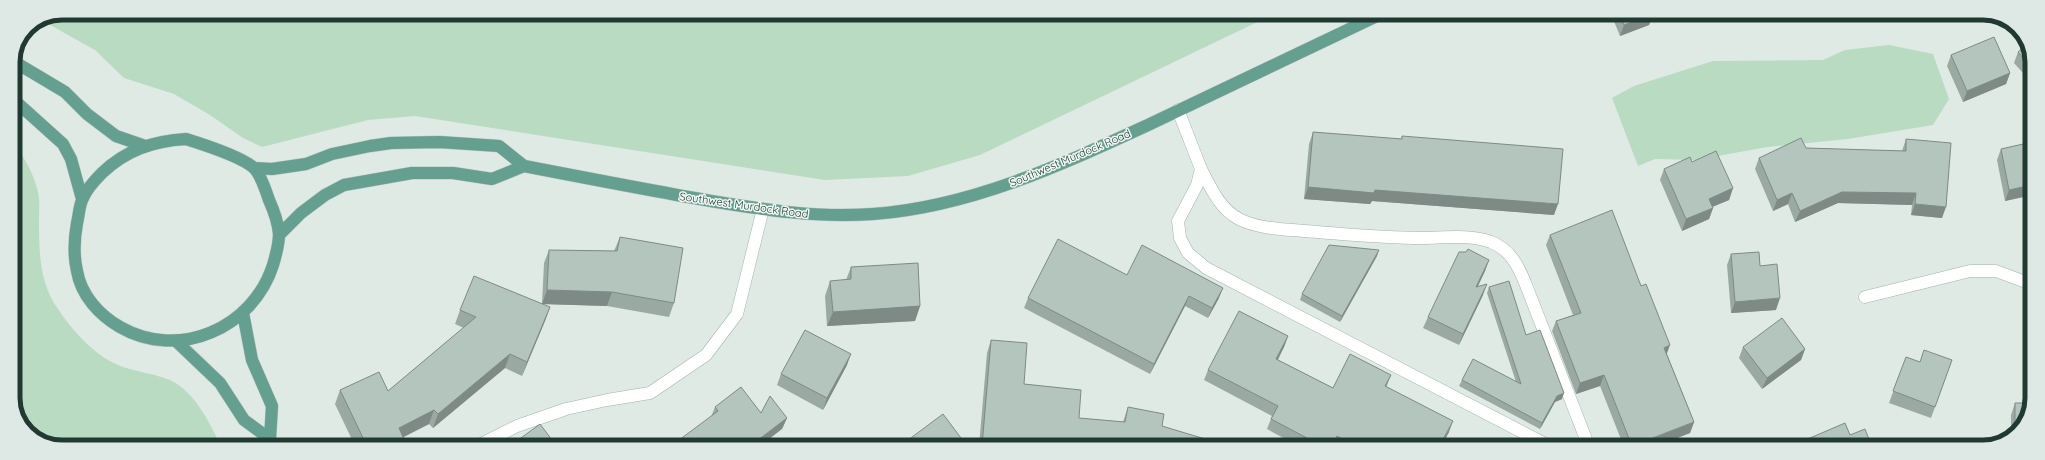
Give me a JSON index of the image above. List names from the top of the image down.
{
  "streets": {
    "main road": ["Southwest Murdock Road"]
  }
}
